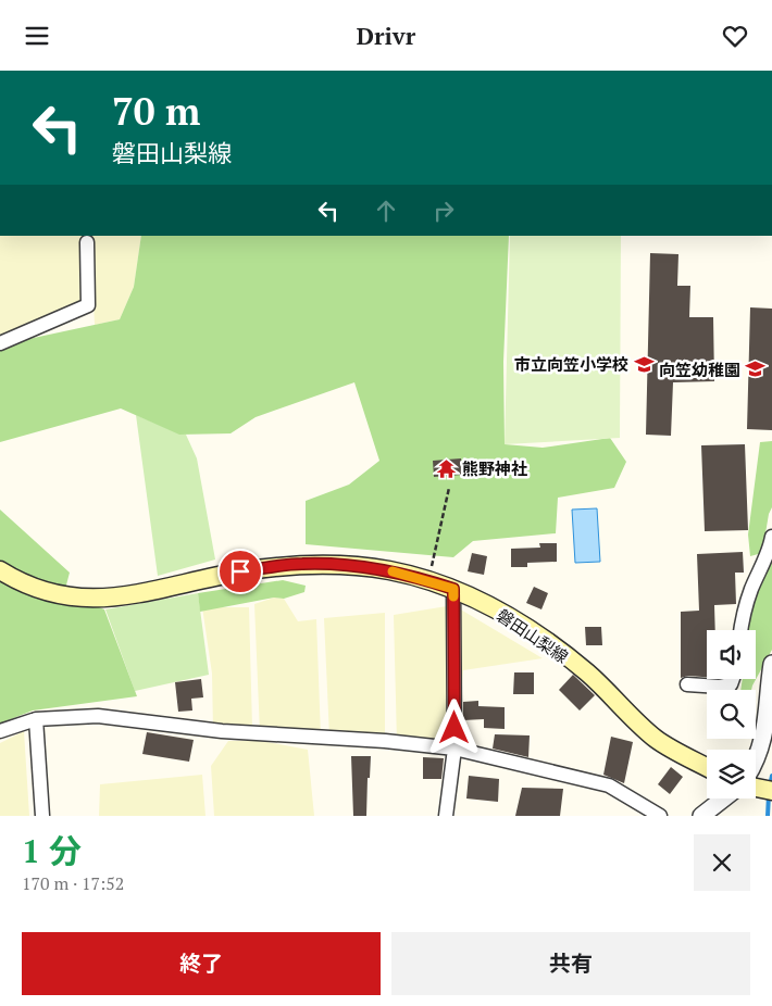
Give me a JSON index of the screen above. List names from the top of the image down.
{
  "streets": {
    "main road": ["磐田山梨線"]
  },
  "places": {
    "school or university": ["市立向笠小学校", "向笠幼稚園"],
    "temple": ["熊野神社"]
  },
  "page": {
    "header": "Drivr",
    "turn": ["70 m", "磐田山梨線"],
    "heading": ["1 分", "170 m · 17:52"],
    "buttons": ["終了", "共有"]
  }
}
